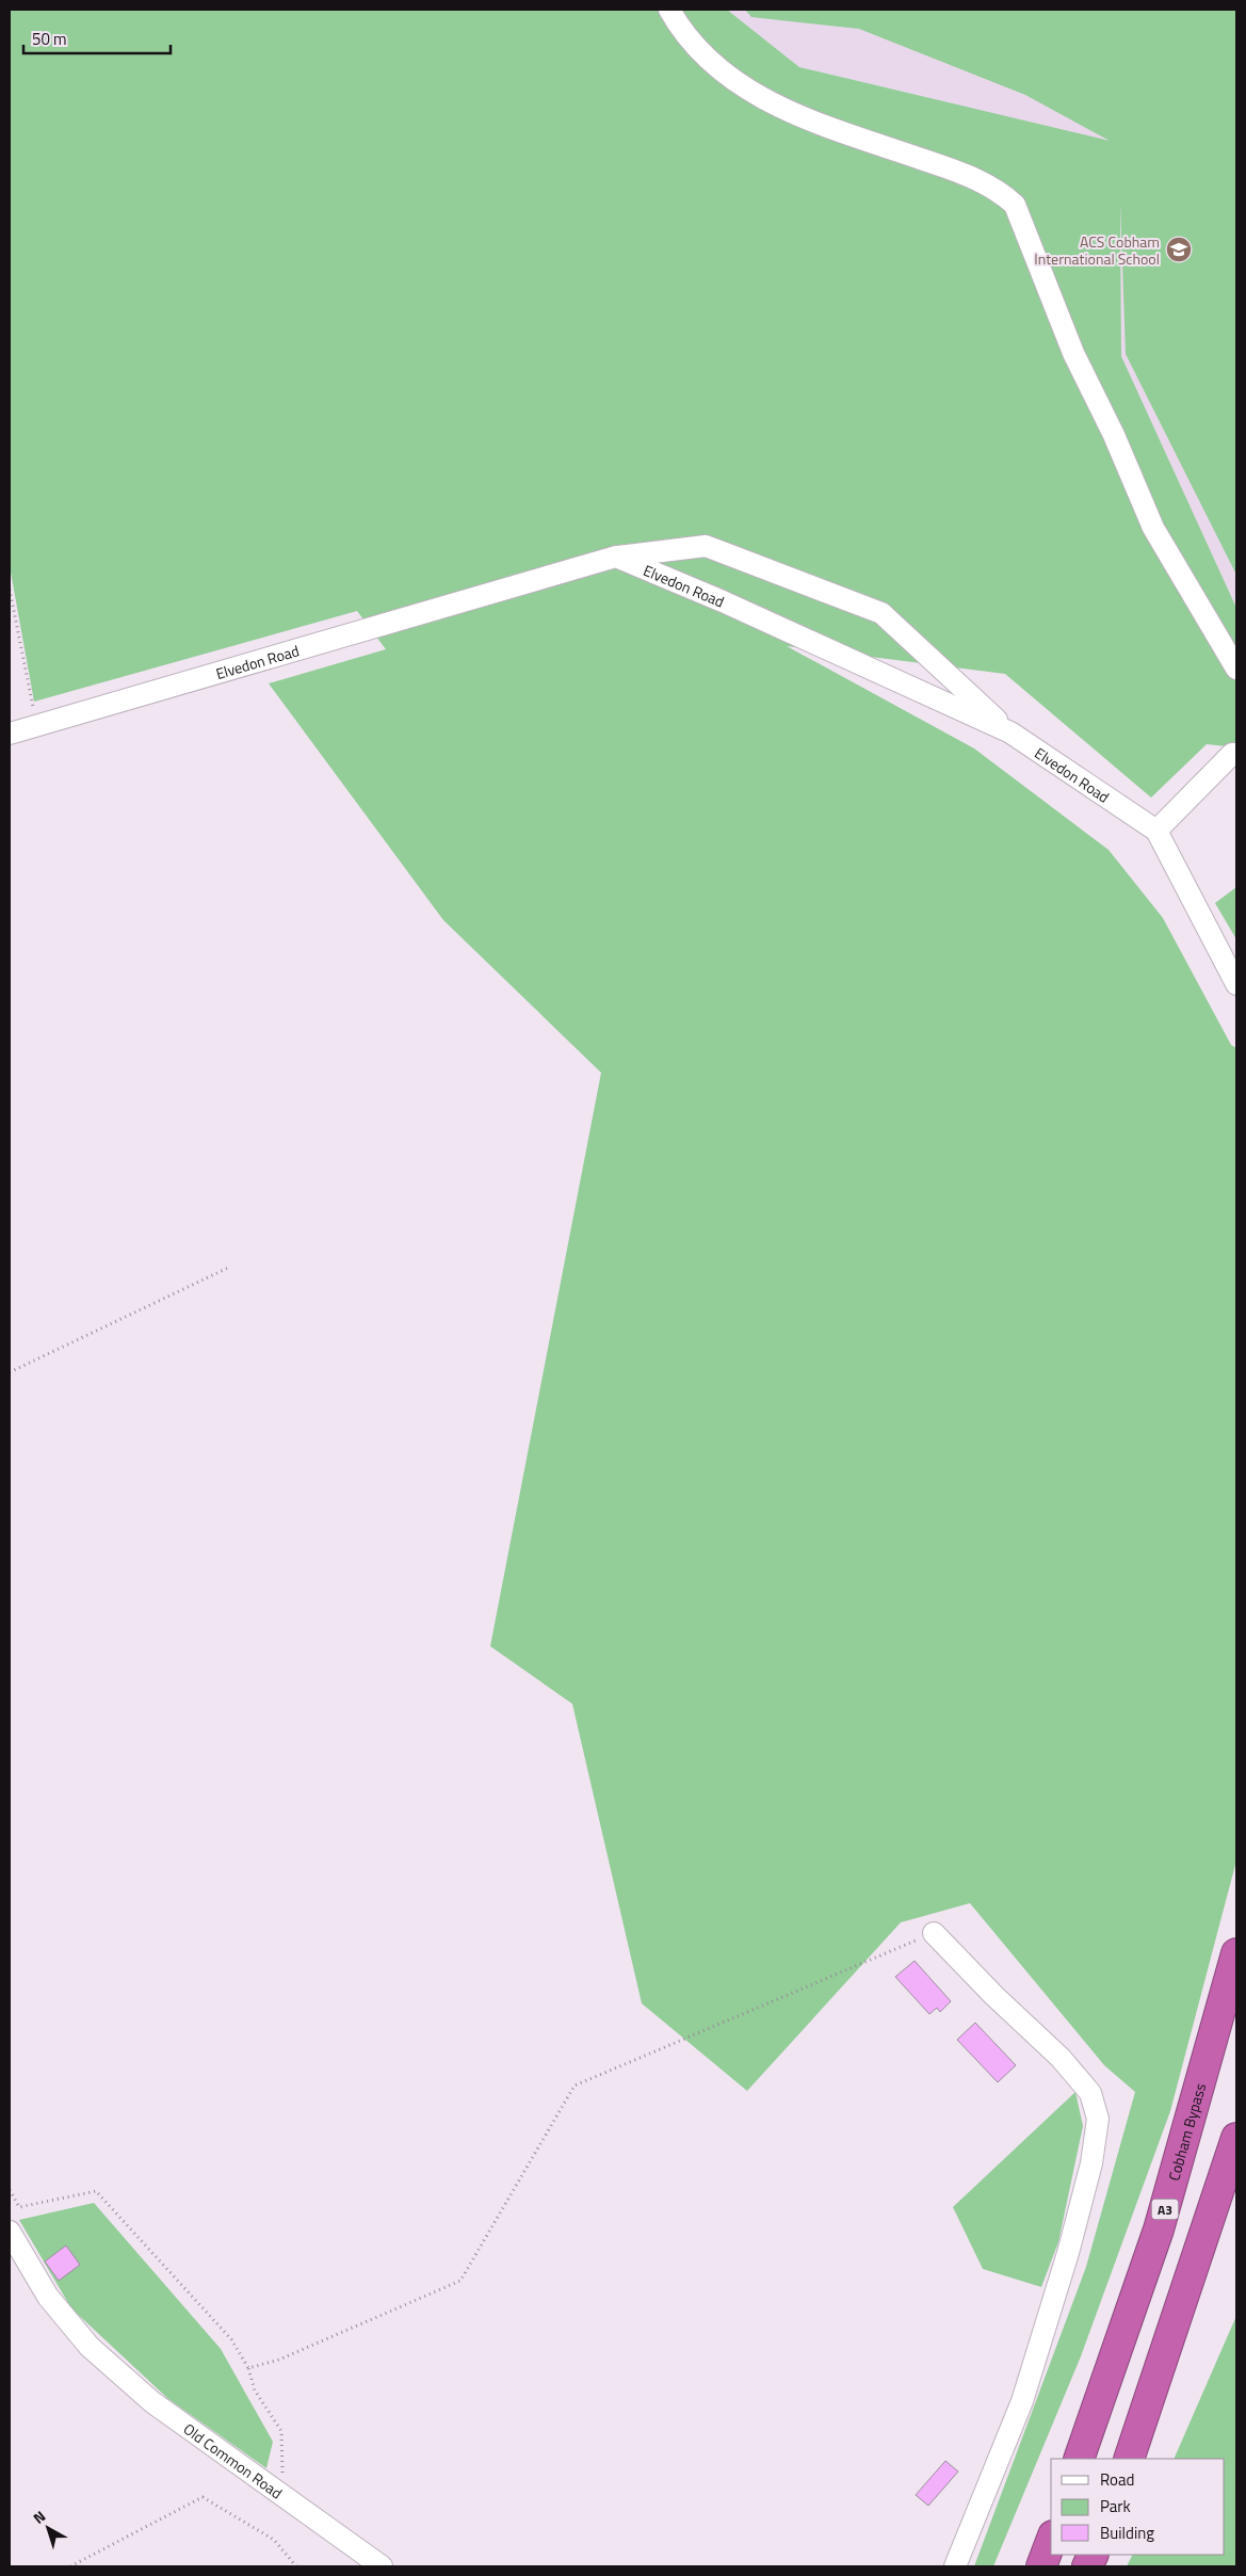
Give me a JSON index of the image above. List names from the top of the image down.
{
  "streets": {
    "highway": ["Cobham Bypass", "A3"],
    "street": ["Elvedon Road", "Old Common Road"]
  },
  "places": {
    "school or university": ["ACS Cobham International School"]
  },
  "legend": ["Road", "Park", "Building"],
  "scale_bar": "50 m",
  "north": "top left"
}
